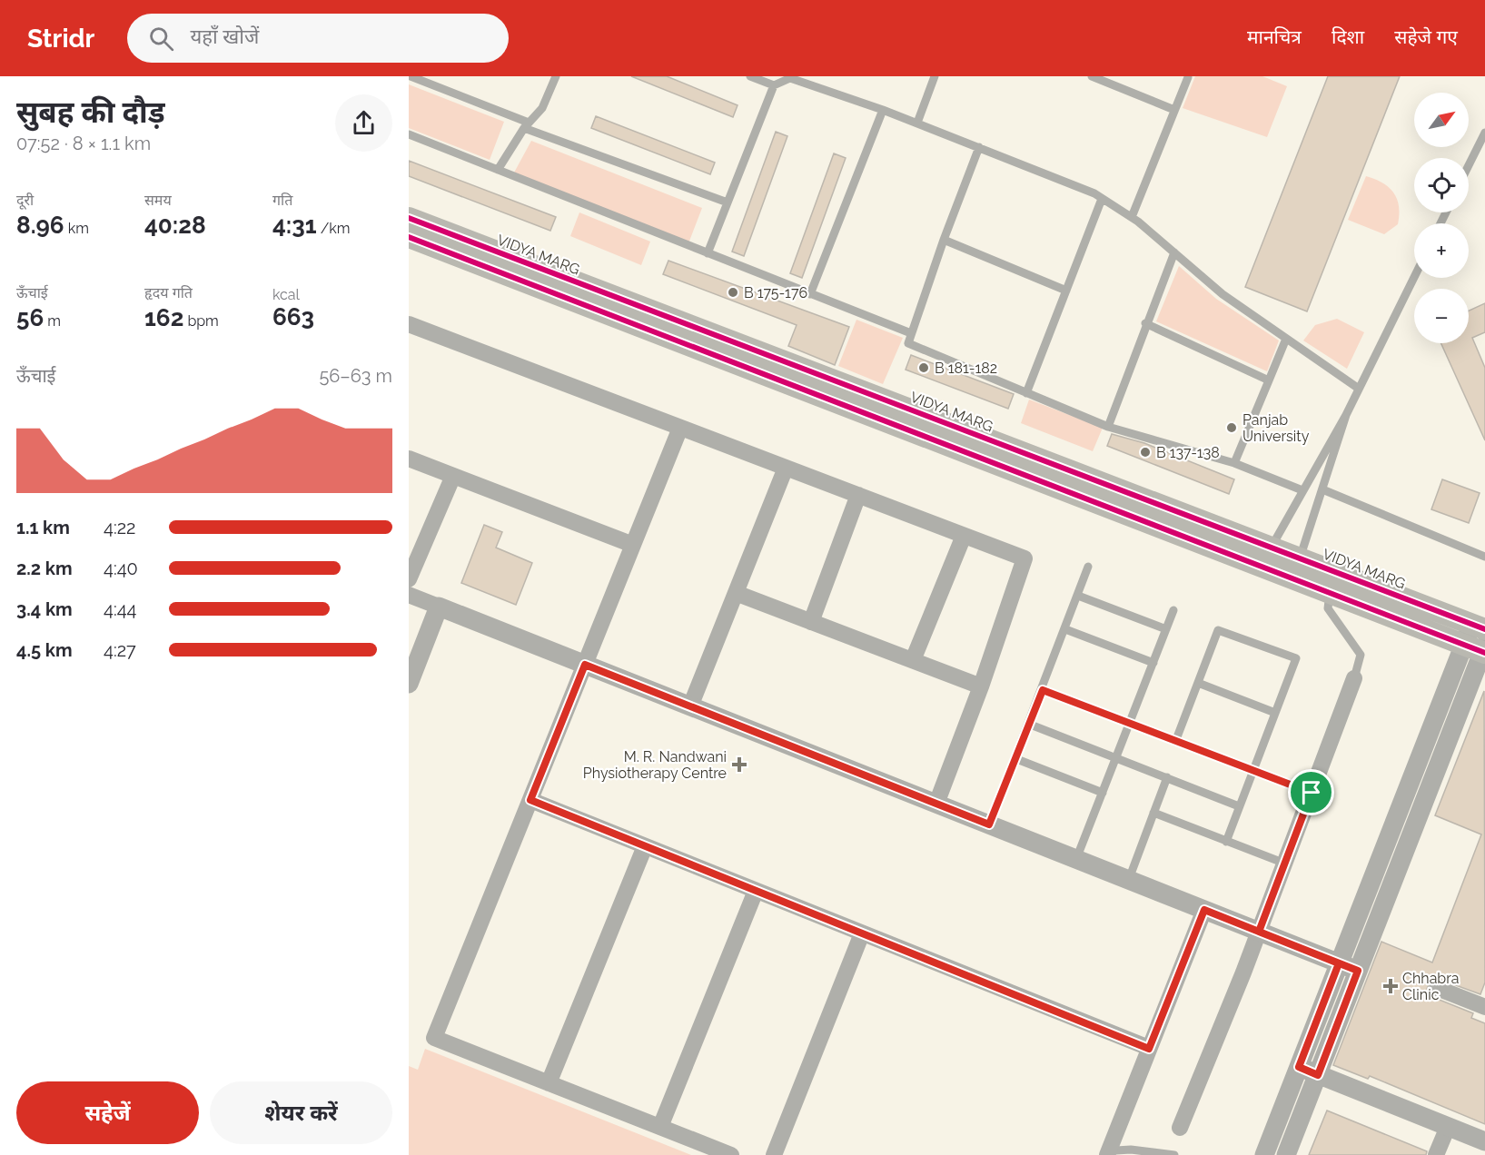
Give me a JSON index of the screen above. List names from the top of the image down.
{
  "streets": {
    "main road": ["VIDYA MARG"]
  },
  "places": {
    "other": [
      "B 175-176",
      "B 181-182",
      "Panjab University",
      "B 137-138"
    ],
    "health": ["M. R. Nandwani Physiotherapy Centre", "Chhabra Clinic"]
  },
  "north": "top right",
  "page": {
    "header": "Stridr",
    "search": "यहाँ खोजें",
    "nav": ["मानचित्र", "दिशा", "सहेजे गए"],
    "heading": ["सुबह की दौड़", "07:52 · 8 × 1.1 km"],
    "map_buttons": ["+", "−"],
    "stats": [
      ["दूरी", "8.96 km"],
      ["समय", "40:28"],
      ["गति", "4:31 /km"],
      ["ऊँचाई", "56 m"],
      ["हृदय गति", "162 bpm"],
      ["kcal", "663"]
    ],
    "chart": ["ऊँचाई", "56–63 m"],
    "list": [
      {
        "name": "1.1 km",
        "note": "4:22"
      },
      {
        "name": "2.2 km",
        "note": "4:40"
      },
      {
        "name": "3.4 km",
        "note": "4:44"
      },
      {
        "name": "4.5 km",
        "note": "4:27"
      }
    ],
    "buttons": ["सहेजें", "शेयर करें"]
  }
}
